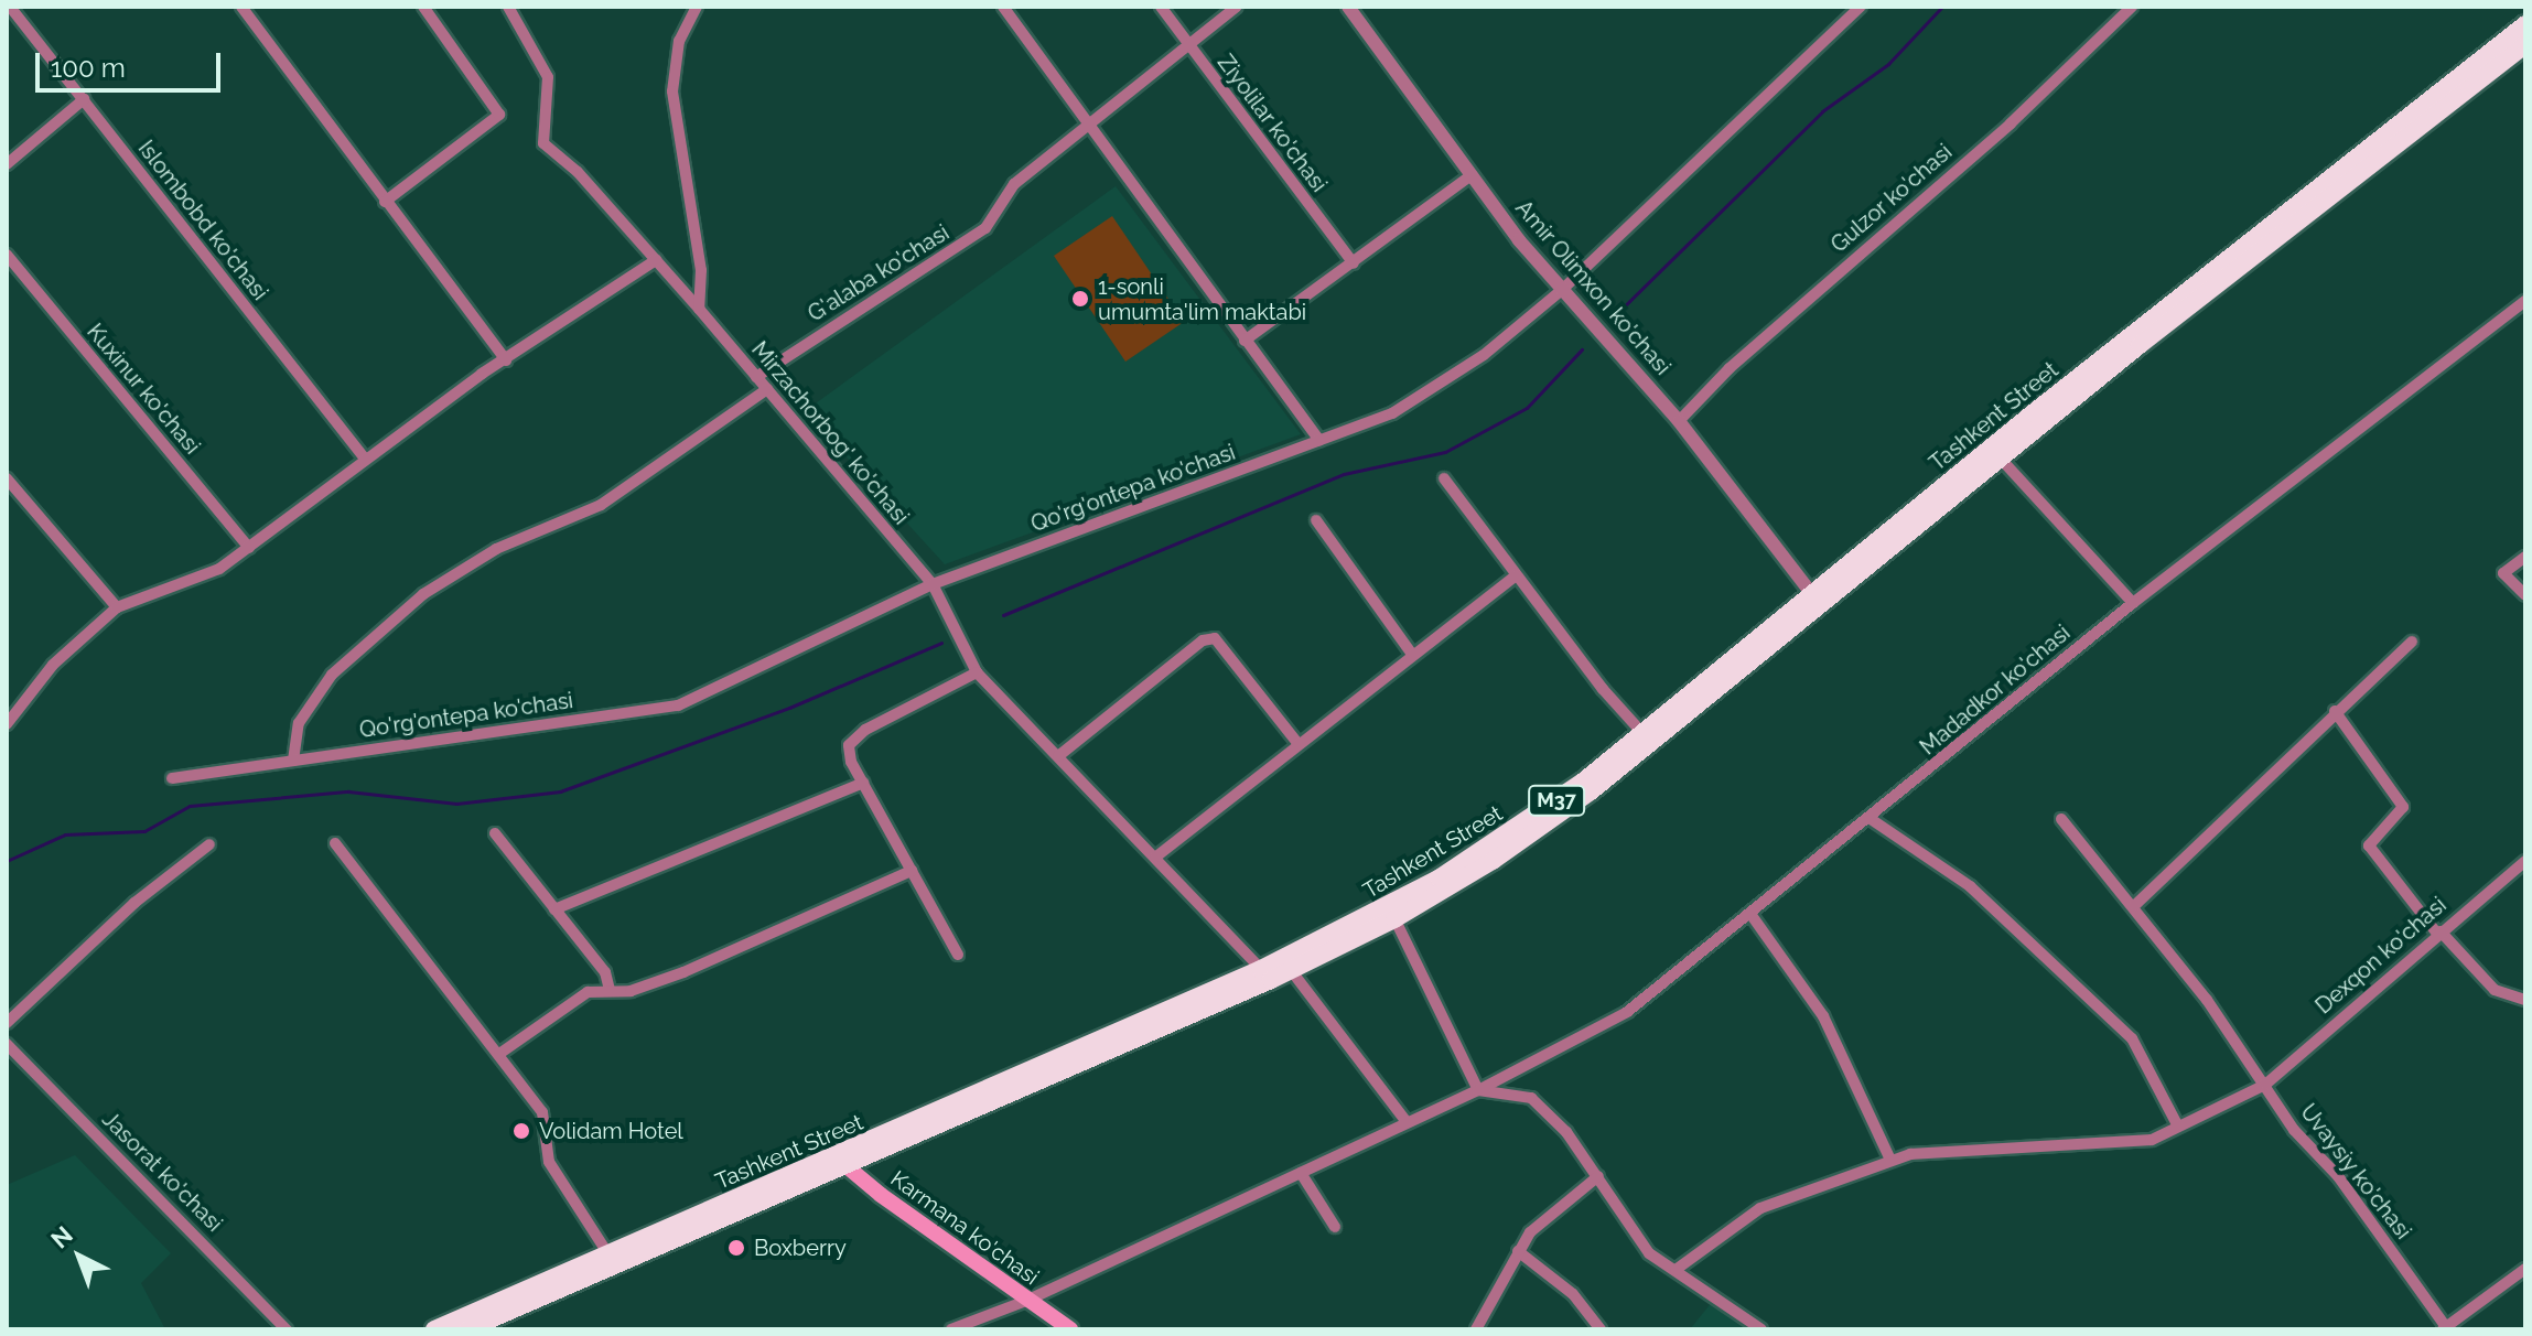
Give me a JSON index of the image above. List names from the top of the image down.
{
  "streets": {
    "highway": ["Tashkent Street", "M37"],
    "main road": ["Karmana ko'chasi"],
    "street": [
      "Ziyolilar ko'chasi",
      "Gulzor ko'chasi",
      "Islombobd ko'chasi",
      "G'alaba ko'chasi",
      "Amir Olimxon ko'chasi",
      "Kuxinur ko'chasi",
      "Mirzachorbog' ko'chasi",
      "Qo'rg'ontepa ko'chasi",
      "Madadkor ko'chasi",
      "Dexqon ko'chasi",
      "Jasorat ko'chasi",
      "Uvaysiy ko'chasi"
    ]
  },
  "crossings": [
    ["Ziyolilar ko'chasi", "G'alaba ko'chasi"],
    ["Gulzor ko'chasi", "Amir Olimxon ko'chasi"],
    ["G'alaba ko'chasi", "Mirzachorbog' ko'chasi"],
    ["Amir Olimxon ko'chasi", "Tashkent Street"],
    ["Amir Olimxon ko'chasi", "Qo'rg'ontepa ko'chasi"],
    ["Tashkent Street", "Mirzachorbog' ko'chasi"],
    ["Tashkent Street", "Karmana ko'chasi"],
    ["Mirzachorbog' ko'chasi", "Qo'rg'ontepa ko'chasi"],
    ["Madadkor ko'chasi", "Karmana ko'chasi"],
    ["Dexqon ko'chasi", "Uvaysiy ko'chasi"]
  ],
  "places": ["1-sonli umumta'lim maktabi", "Volidam Hotel", "Boxberry"],
  "scale_bar": "100 m",
  "north": "top left"
}
